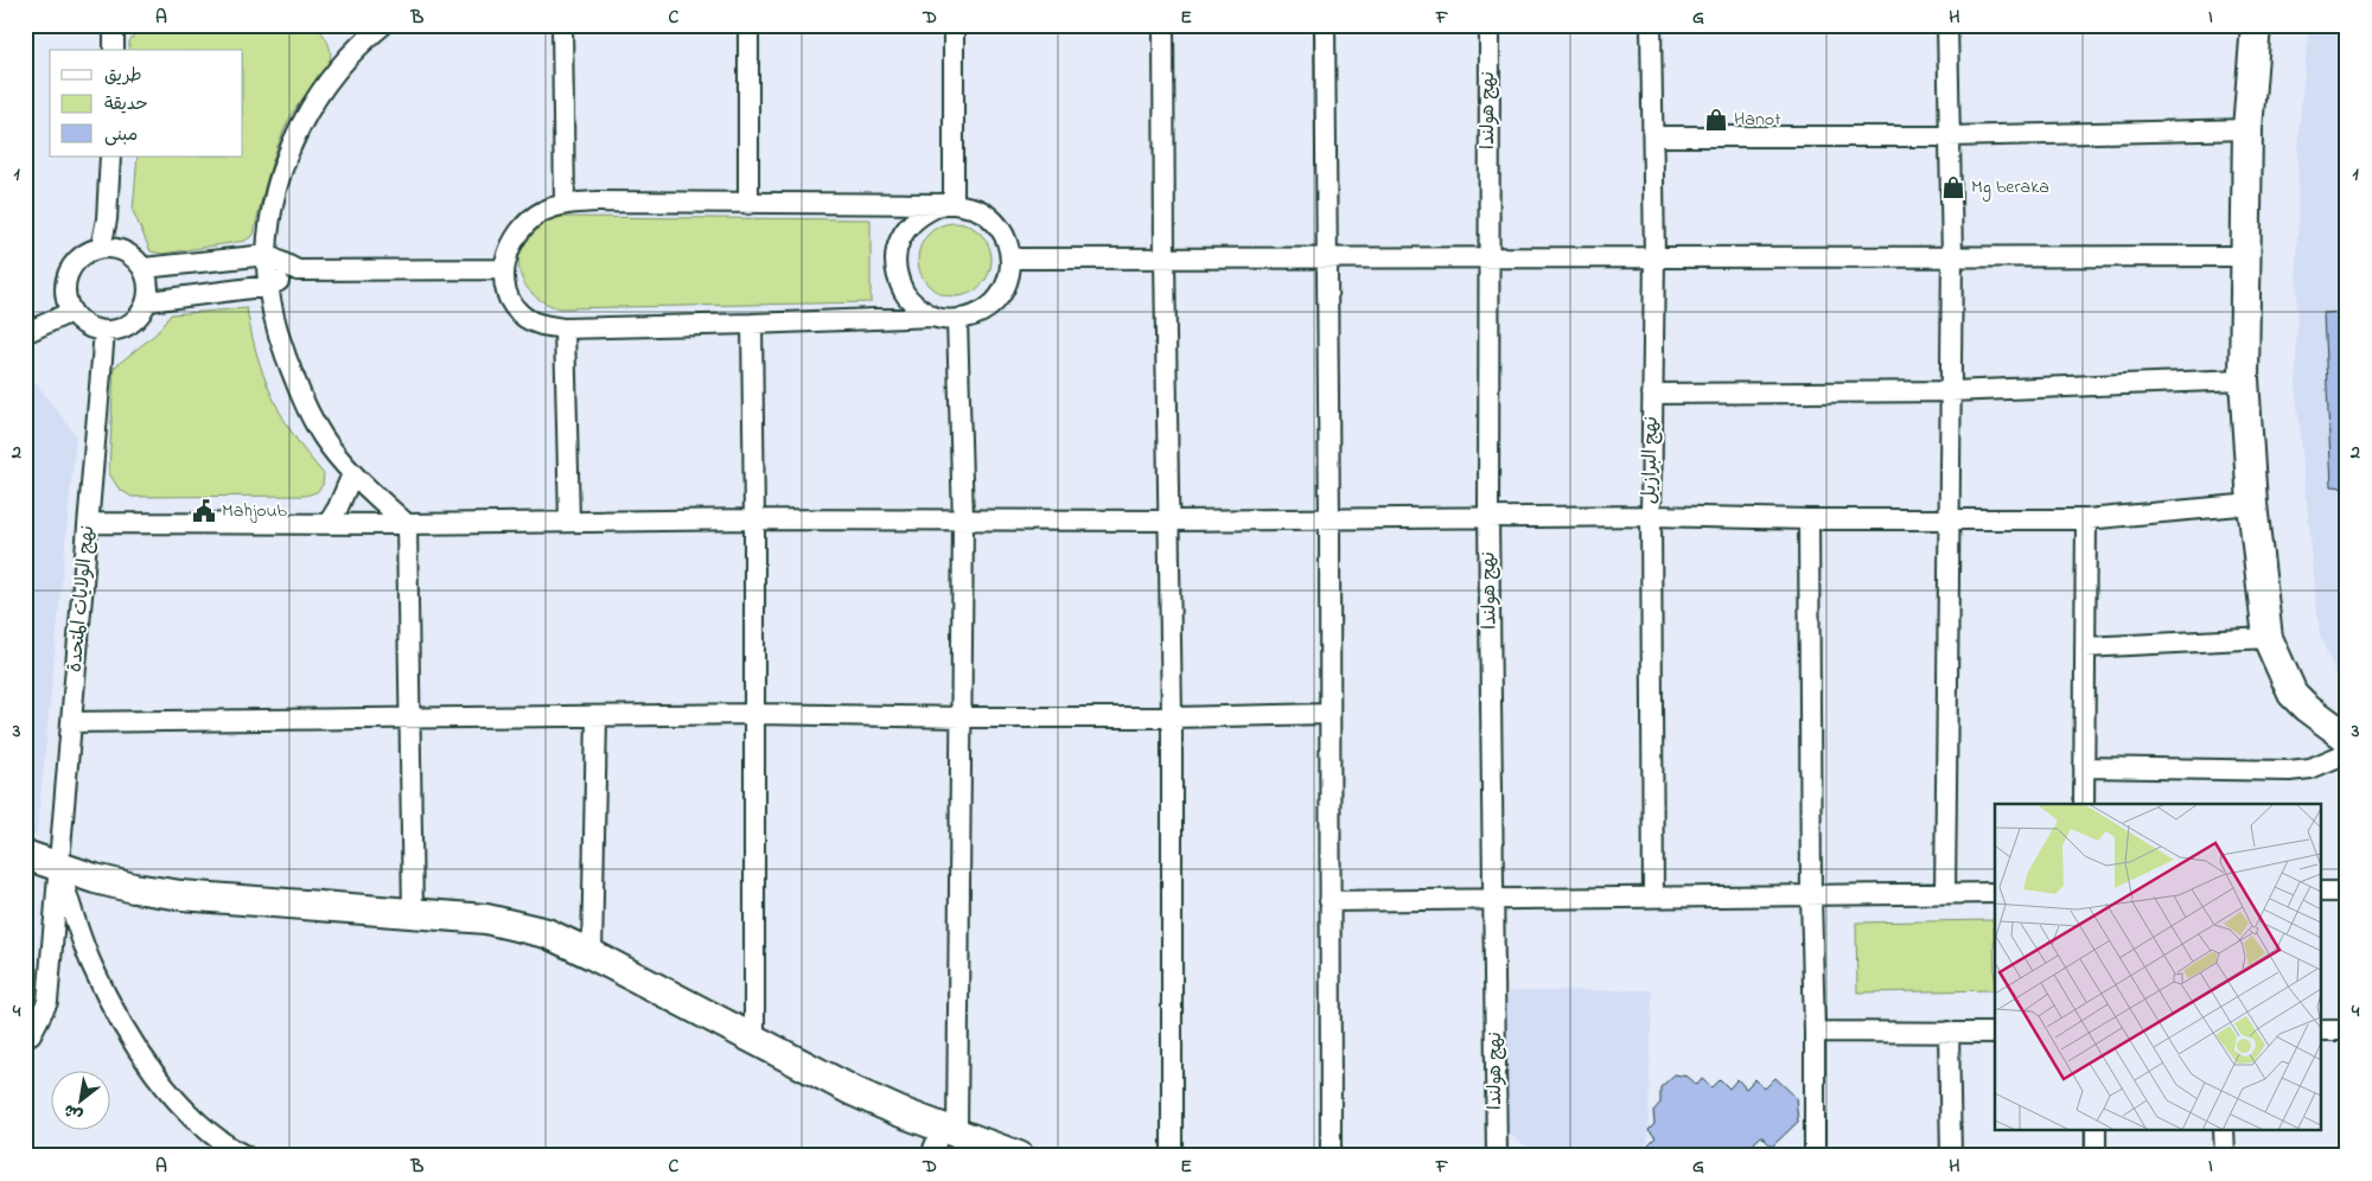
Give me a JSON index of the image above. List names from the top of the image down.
{
  "streets": {
    "street": ["نهج هولندا", "نهج البرازيل", "نهج الولايات المتحدة"]
  },
  "places": {
    "shop": ["Hanot", "Mg beraka"],
    "public building": ["Mahjoub"]
  },
  "legend": ["طريق", "حديقة", "مبنى"],
  "north": "bottom left",
  "grid": {
    "columns": [
      "A",
      "B",
      "C",
      "D",
      "E",
      "F",
      "G",
      "H",
      "I"
    ],
    "rows": [
      "1",
      "2",
      "3",
      "4"
    ]
  }
}
